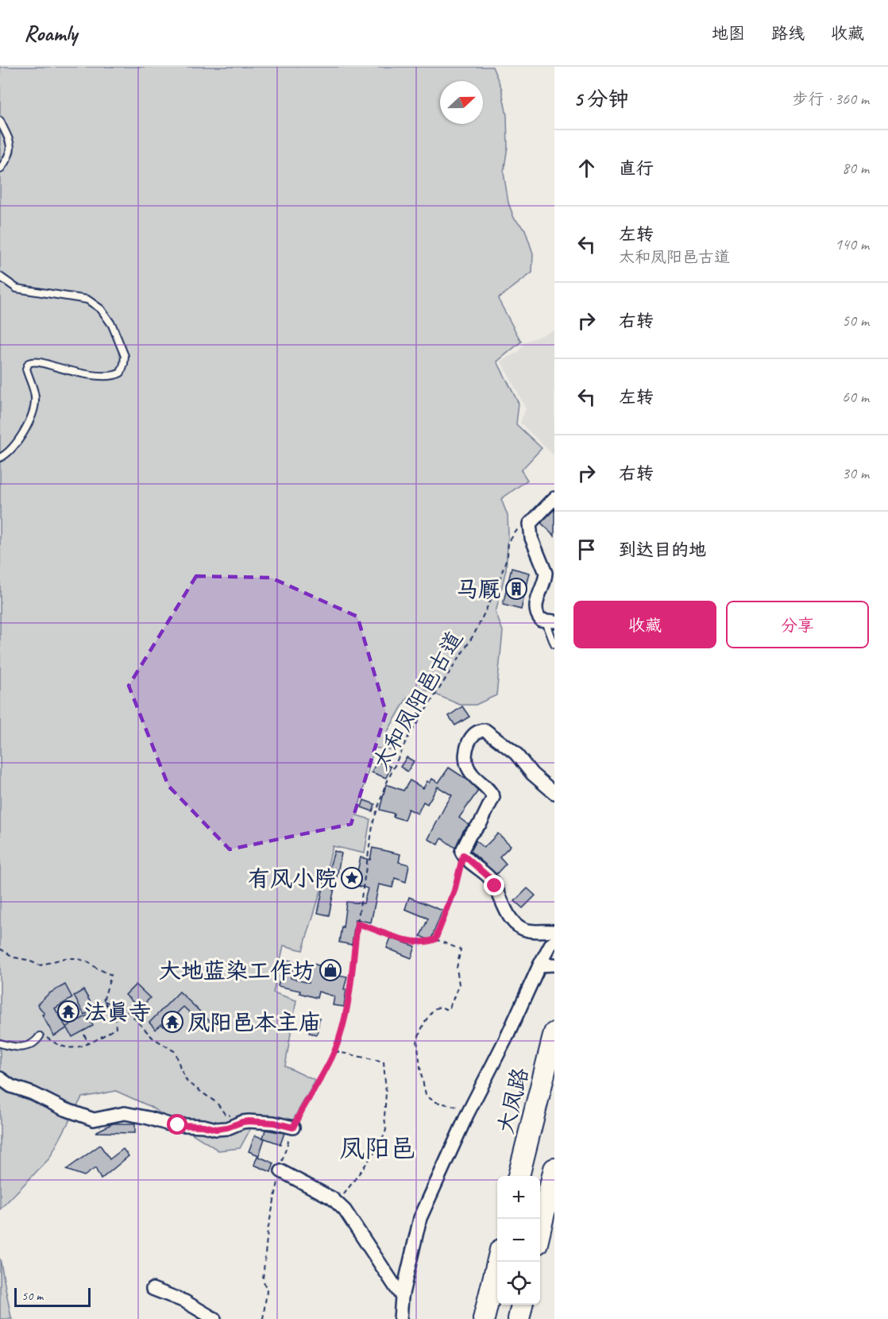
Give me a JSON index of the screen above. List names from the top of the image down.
{
  "streets": {
    "highway": ["大凤路"],
    "path": ["太和凤阳邑古道"]
  },
  "districts": ["凤阳邑"],
  "places": {
    "building": ["马厩"],
    "place": ["有风小院"],
    "shop": ["大地蓝染工作坊"],
    "temple": ["法真寺", "凤阳邑本主庙"]
  },
  "scale_bar": "50 m",
  "north": "right",
  "page": {
    "header": "Roamly",
    "nav": ["地图", "路线", "收藏"],
    "heading": ["5 分钟", "步行 · 360 m"],
    "list": [
      ["直行", "80 m"],
      ["左转", "太和凤阳邑古道", "140 m"],
      ["右转", "50 m"],
      ["左转", "60 m"],
      ["右转", "30 m"],
      "到达目的地"
    ],
    "buttons": ["收藏", "分享"],
    "map_buttons": ["+", "−"],
    "scale": "50 m"
  }
}
